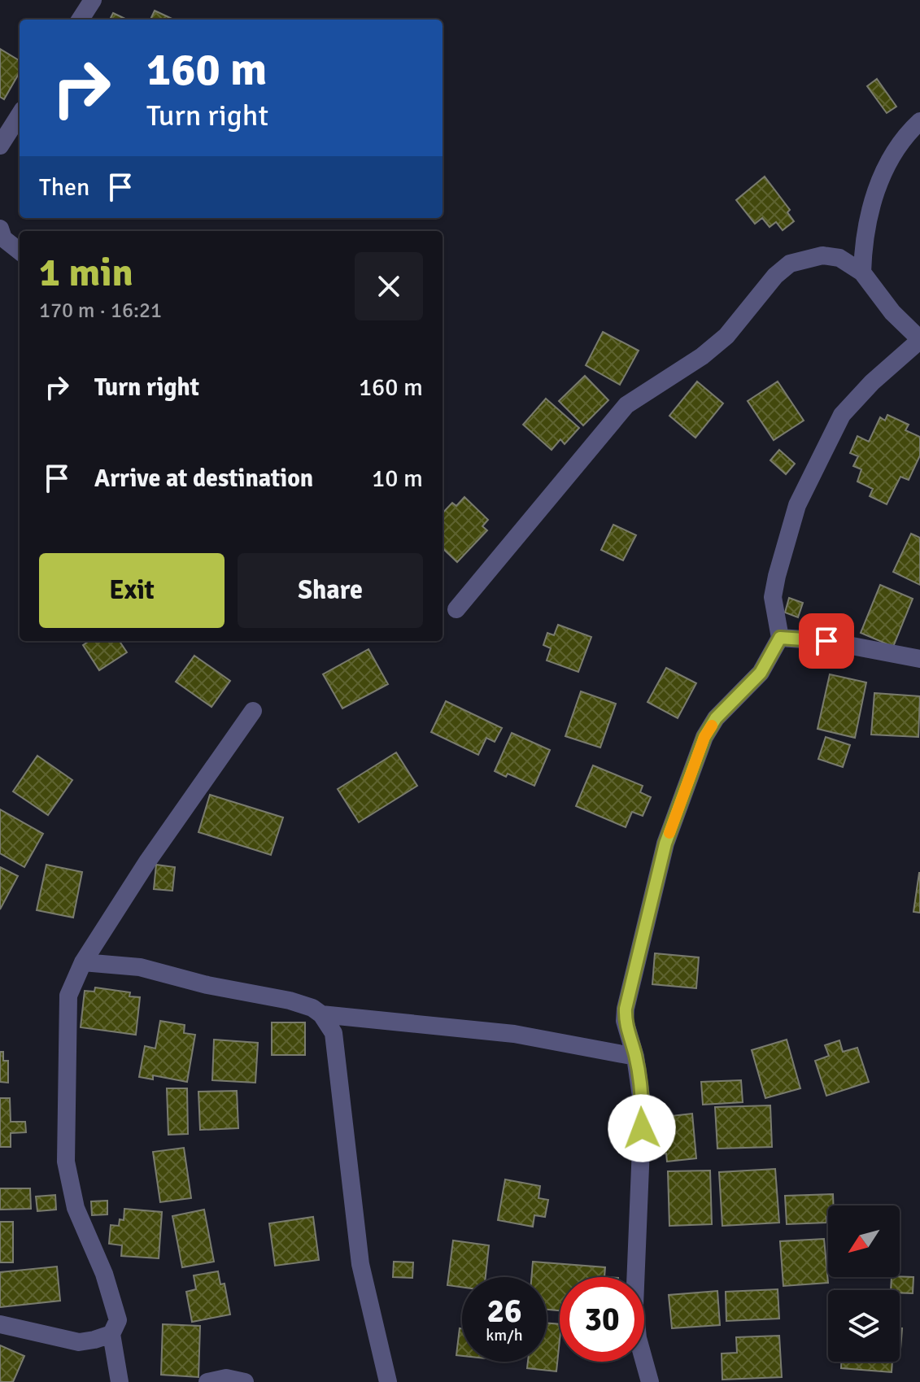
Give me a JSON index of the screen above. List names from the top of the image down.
{
  "north": "bottom left",
  "page": {
    "turn": ["160 m", "Turn right"],
    "then": "Then",
    "heading": ["1 min", "170 m · 16:21"],
    "list": [
      {
        "name": "Turn right",
        "value": "160 m"
      },
      {
        "name": "Arrive at destination",
        "value": "10 m"
      }
    ],
    "buttons": ["Exit", "Share"],
    "speed": "26 km/h",
    "limit": "30"
  }
}
